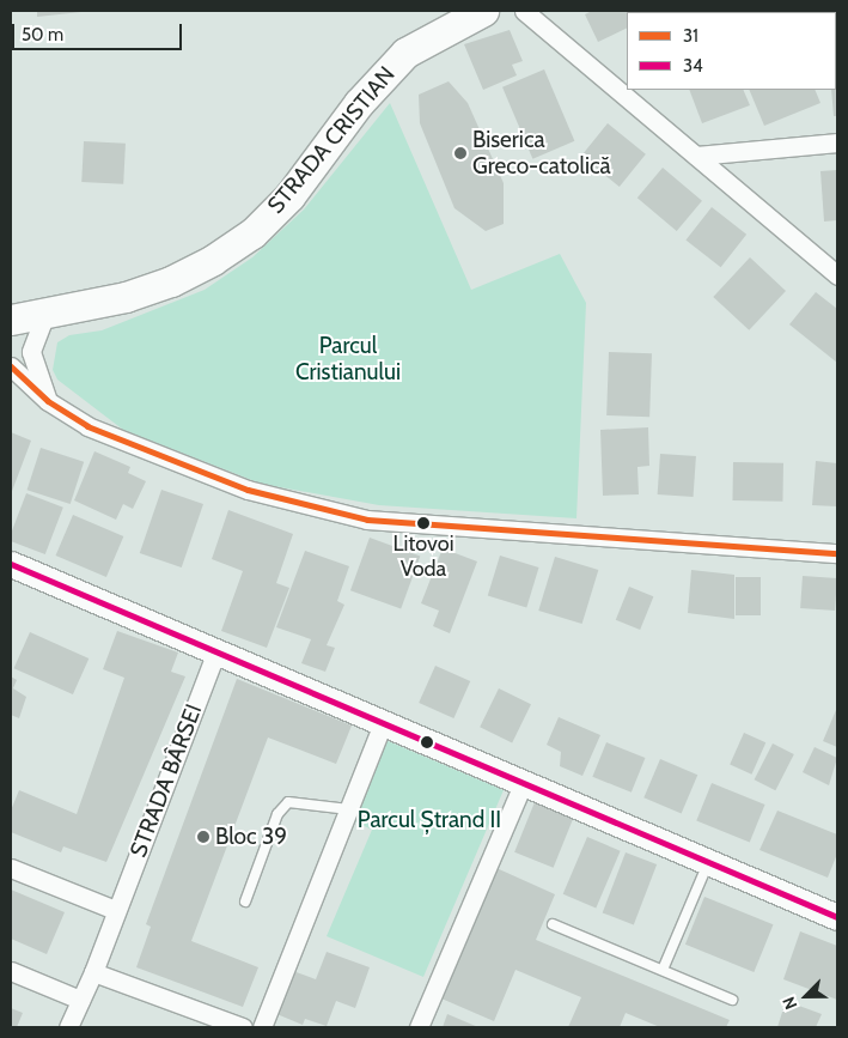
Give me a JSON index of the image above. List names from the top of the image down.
{
  "streets": {
    "main road": ["STRADA CRISTIAN"],
    "street": ["STRADA BÂRSEI"]
  },
  "parks": ["Parcul Cristianului", "Parcul Ștrand II"],
  "places": ["Biserica Greco-catolică", "Litovoi Voda", "Bloc 39"],
  "lines": ["transit line 31", "transit line 34"],
  "legend": ["31", "34"],
  "scale_bar": "50 m",
  "north": "bottom left"
}
